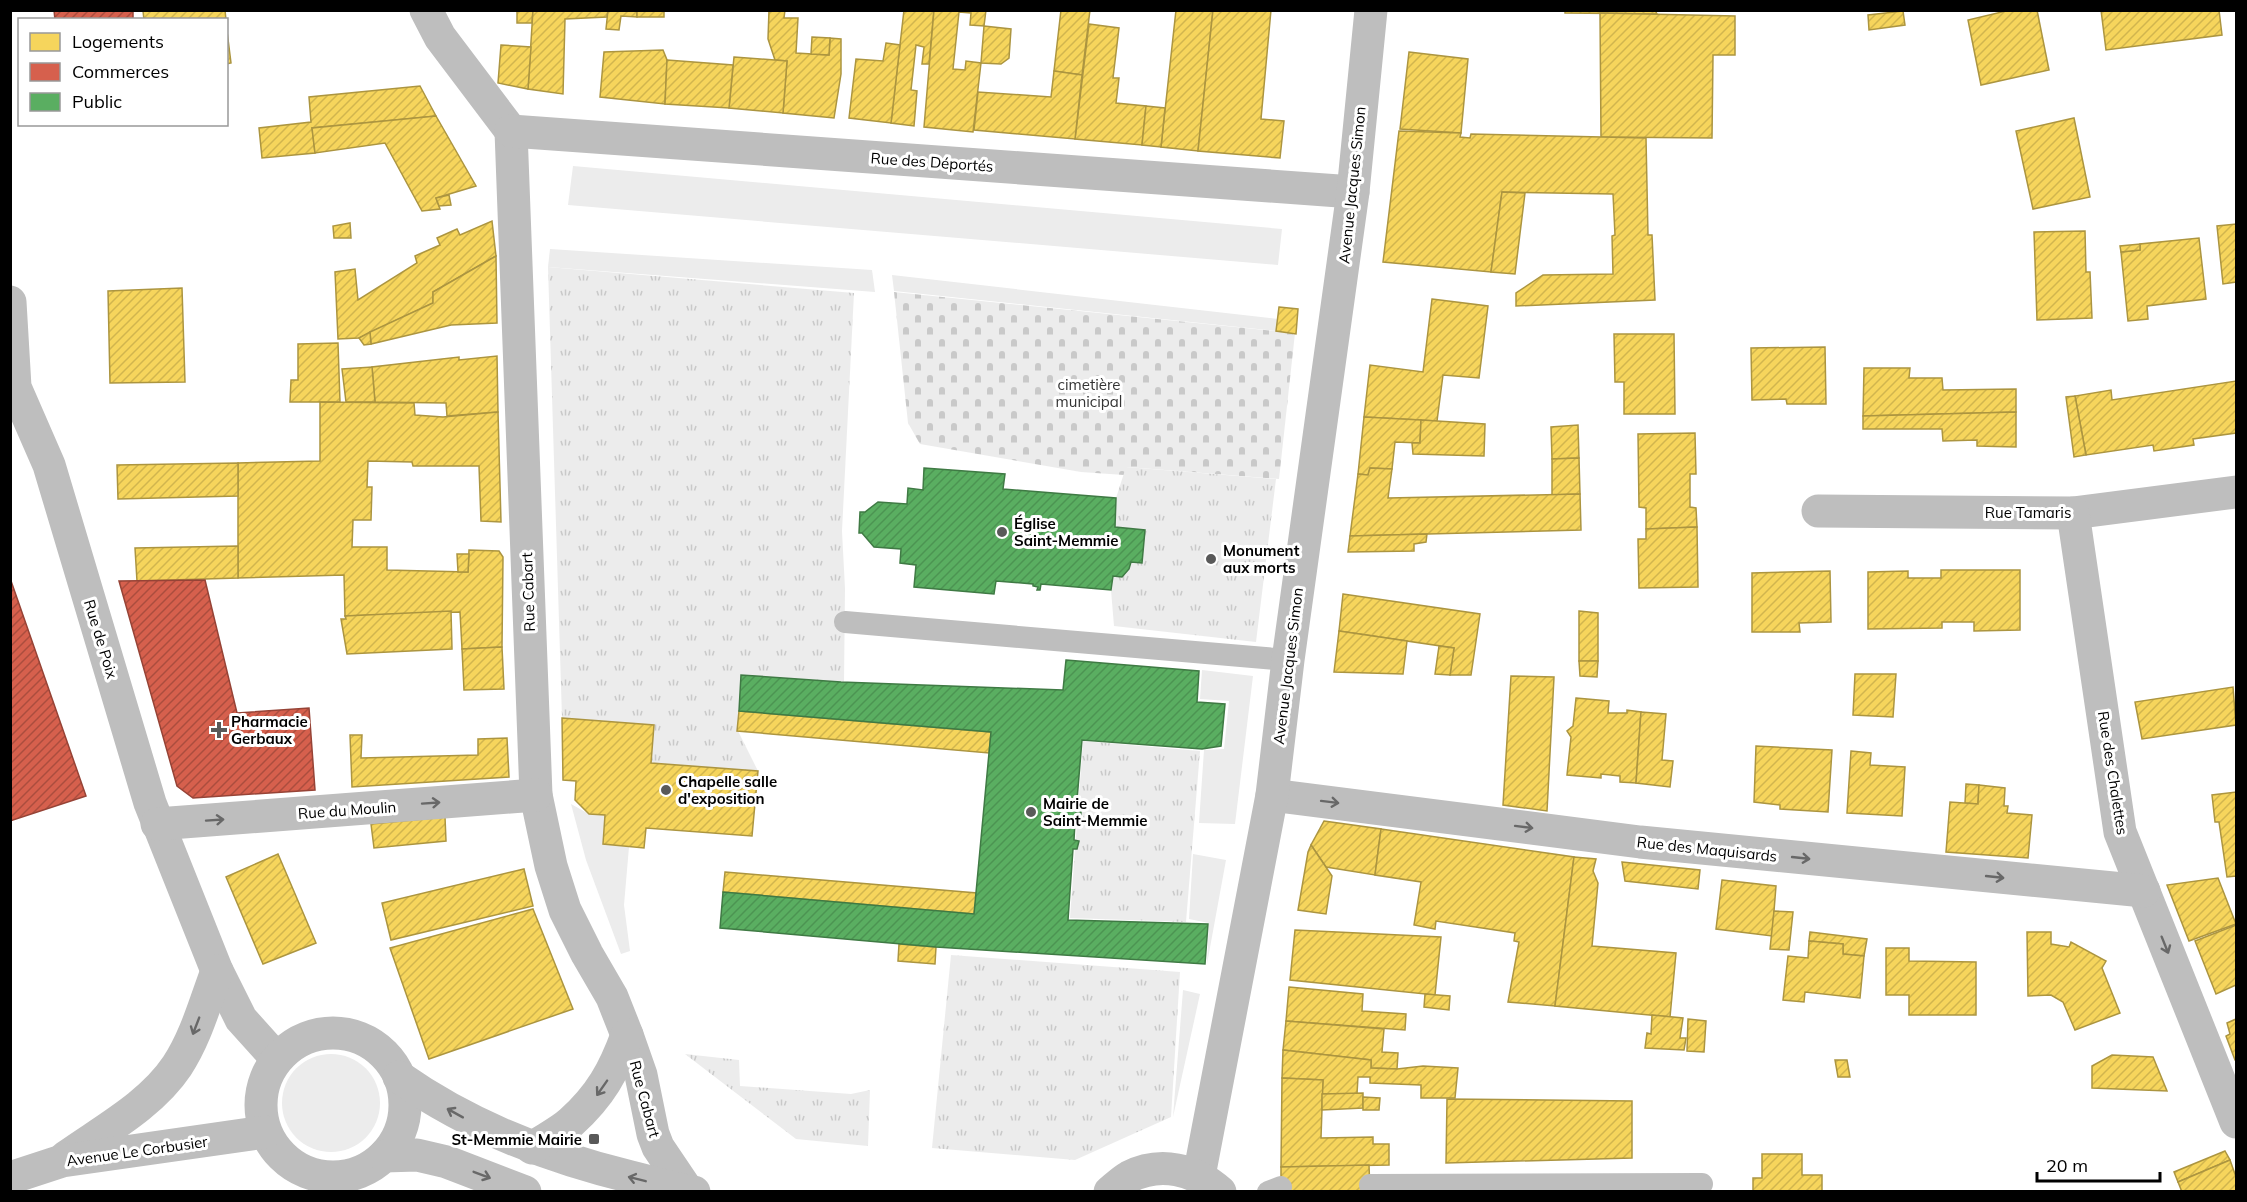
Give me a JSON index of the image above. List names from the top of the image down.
{
  "streets": {
    "street": [
      "Rue des Déportés",
      "Avenue Jacques Simon",
      "Rue Tamaris",
      "Rue Cabart",
      "Rue de Poix",
      "Rue des Chalettes",
      "Rue du Moulin",
      "Rue des Maquisards",
      "Avenue Le Corbusier"
    ]
  },
  "crossings": [
    ["Rue des Déportés", "Avenue Jacques Simon"],
    ["Rue des Déportés", "Rue Cabart"],
    ["Avenue Jacques Simon", "Rue des Maquisards"],
    ["Rue Tamaris", "Rue des Chalettes"],
    ["Rue Cabart", "Rue du Moulin"],
    ["Rue de Poix", "Rue du Moulin"],
    ["Rue de Poix", "Avenue Le Corbusier"],
    ["Rue des Chalettes", "Rue des Maquisards"]
  ],
  "one_way": ["Rue des Chalettes", "Rue du Moulin", "Rue des Maquisards"],
  "parks": ["cimetière municipal"],
  "places": {
    "other": [
      "Église Saint-Memmie",
      "Monument aux morts",
      "Chapelle salle d'exposition",
      "Mairie de Saint-Memmie"
    ],
    "health": ["Pharmacie Gerbaux"],
    "transit": ["St-Memmie Mairie"]
  },
  "legend": ["Logements", "Commerces", "Public"],
  "scale_bar": "20 m"
}
